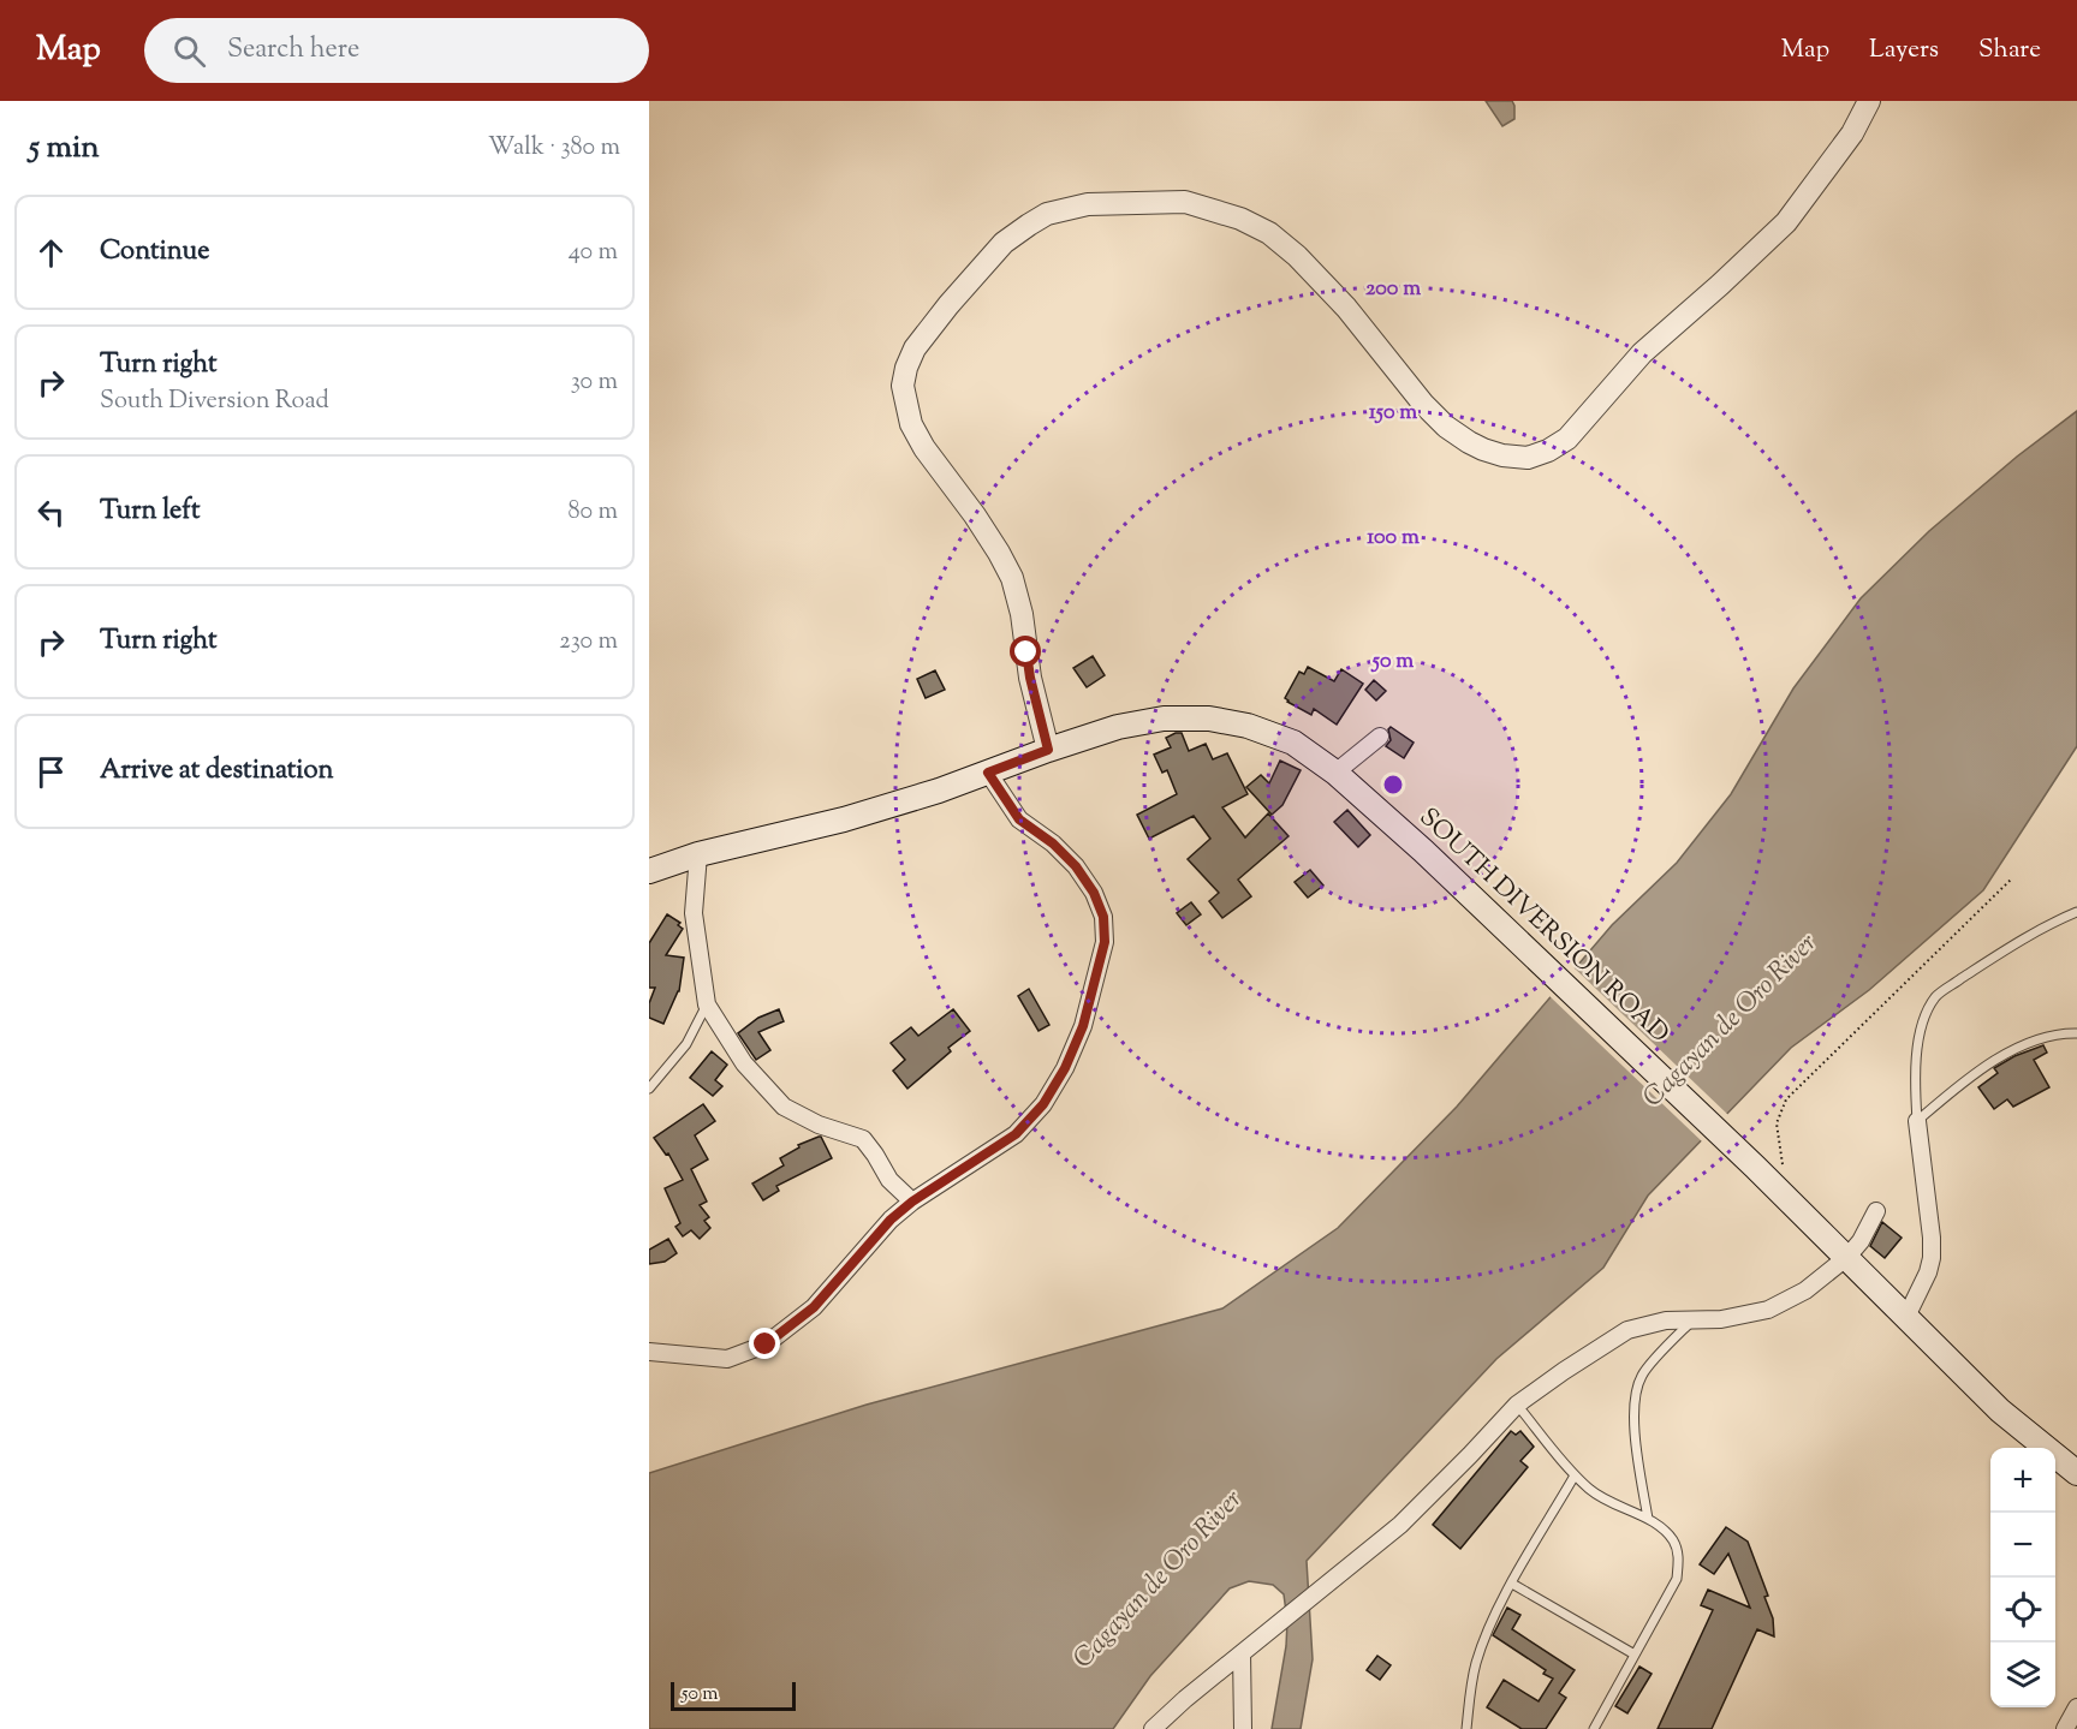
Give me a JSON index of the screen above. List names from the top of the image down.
{
  "streets": {
    "main road": ["SOUTH DIVERSION ROAD"]
  },
  "water": ["Cagayan de Oro River"],
  "scale_bar": "50 m",
  "page": {
    "header": "Map",
    "search": "Search here",
    "nav": ["Map", "Layers", "Share"],
    "heading": ["5 min", "Walk · 380 m"],
    "list": [
      ["Continue", "40 m"],
      ["Turn right", "South Diversion Road", "30 m"],
      ["Turn left", "80 m"],
      ["Turn right", "230 m"],
      "Arrive at destination"
    ],
    "map_buttons": ["+", "−"],
    "scale": "50 m"
  },
  "rings": [
    "200 m",
    "150 m",
    "100 m",
    "50 m"
  ]
}
